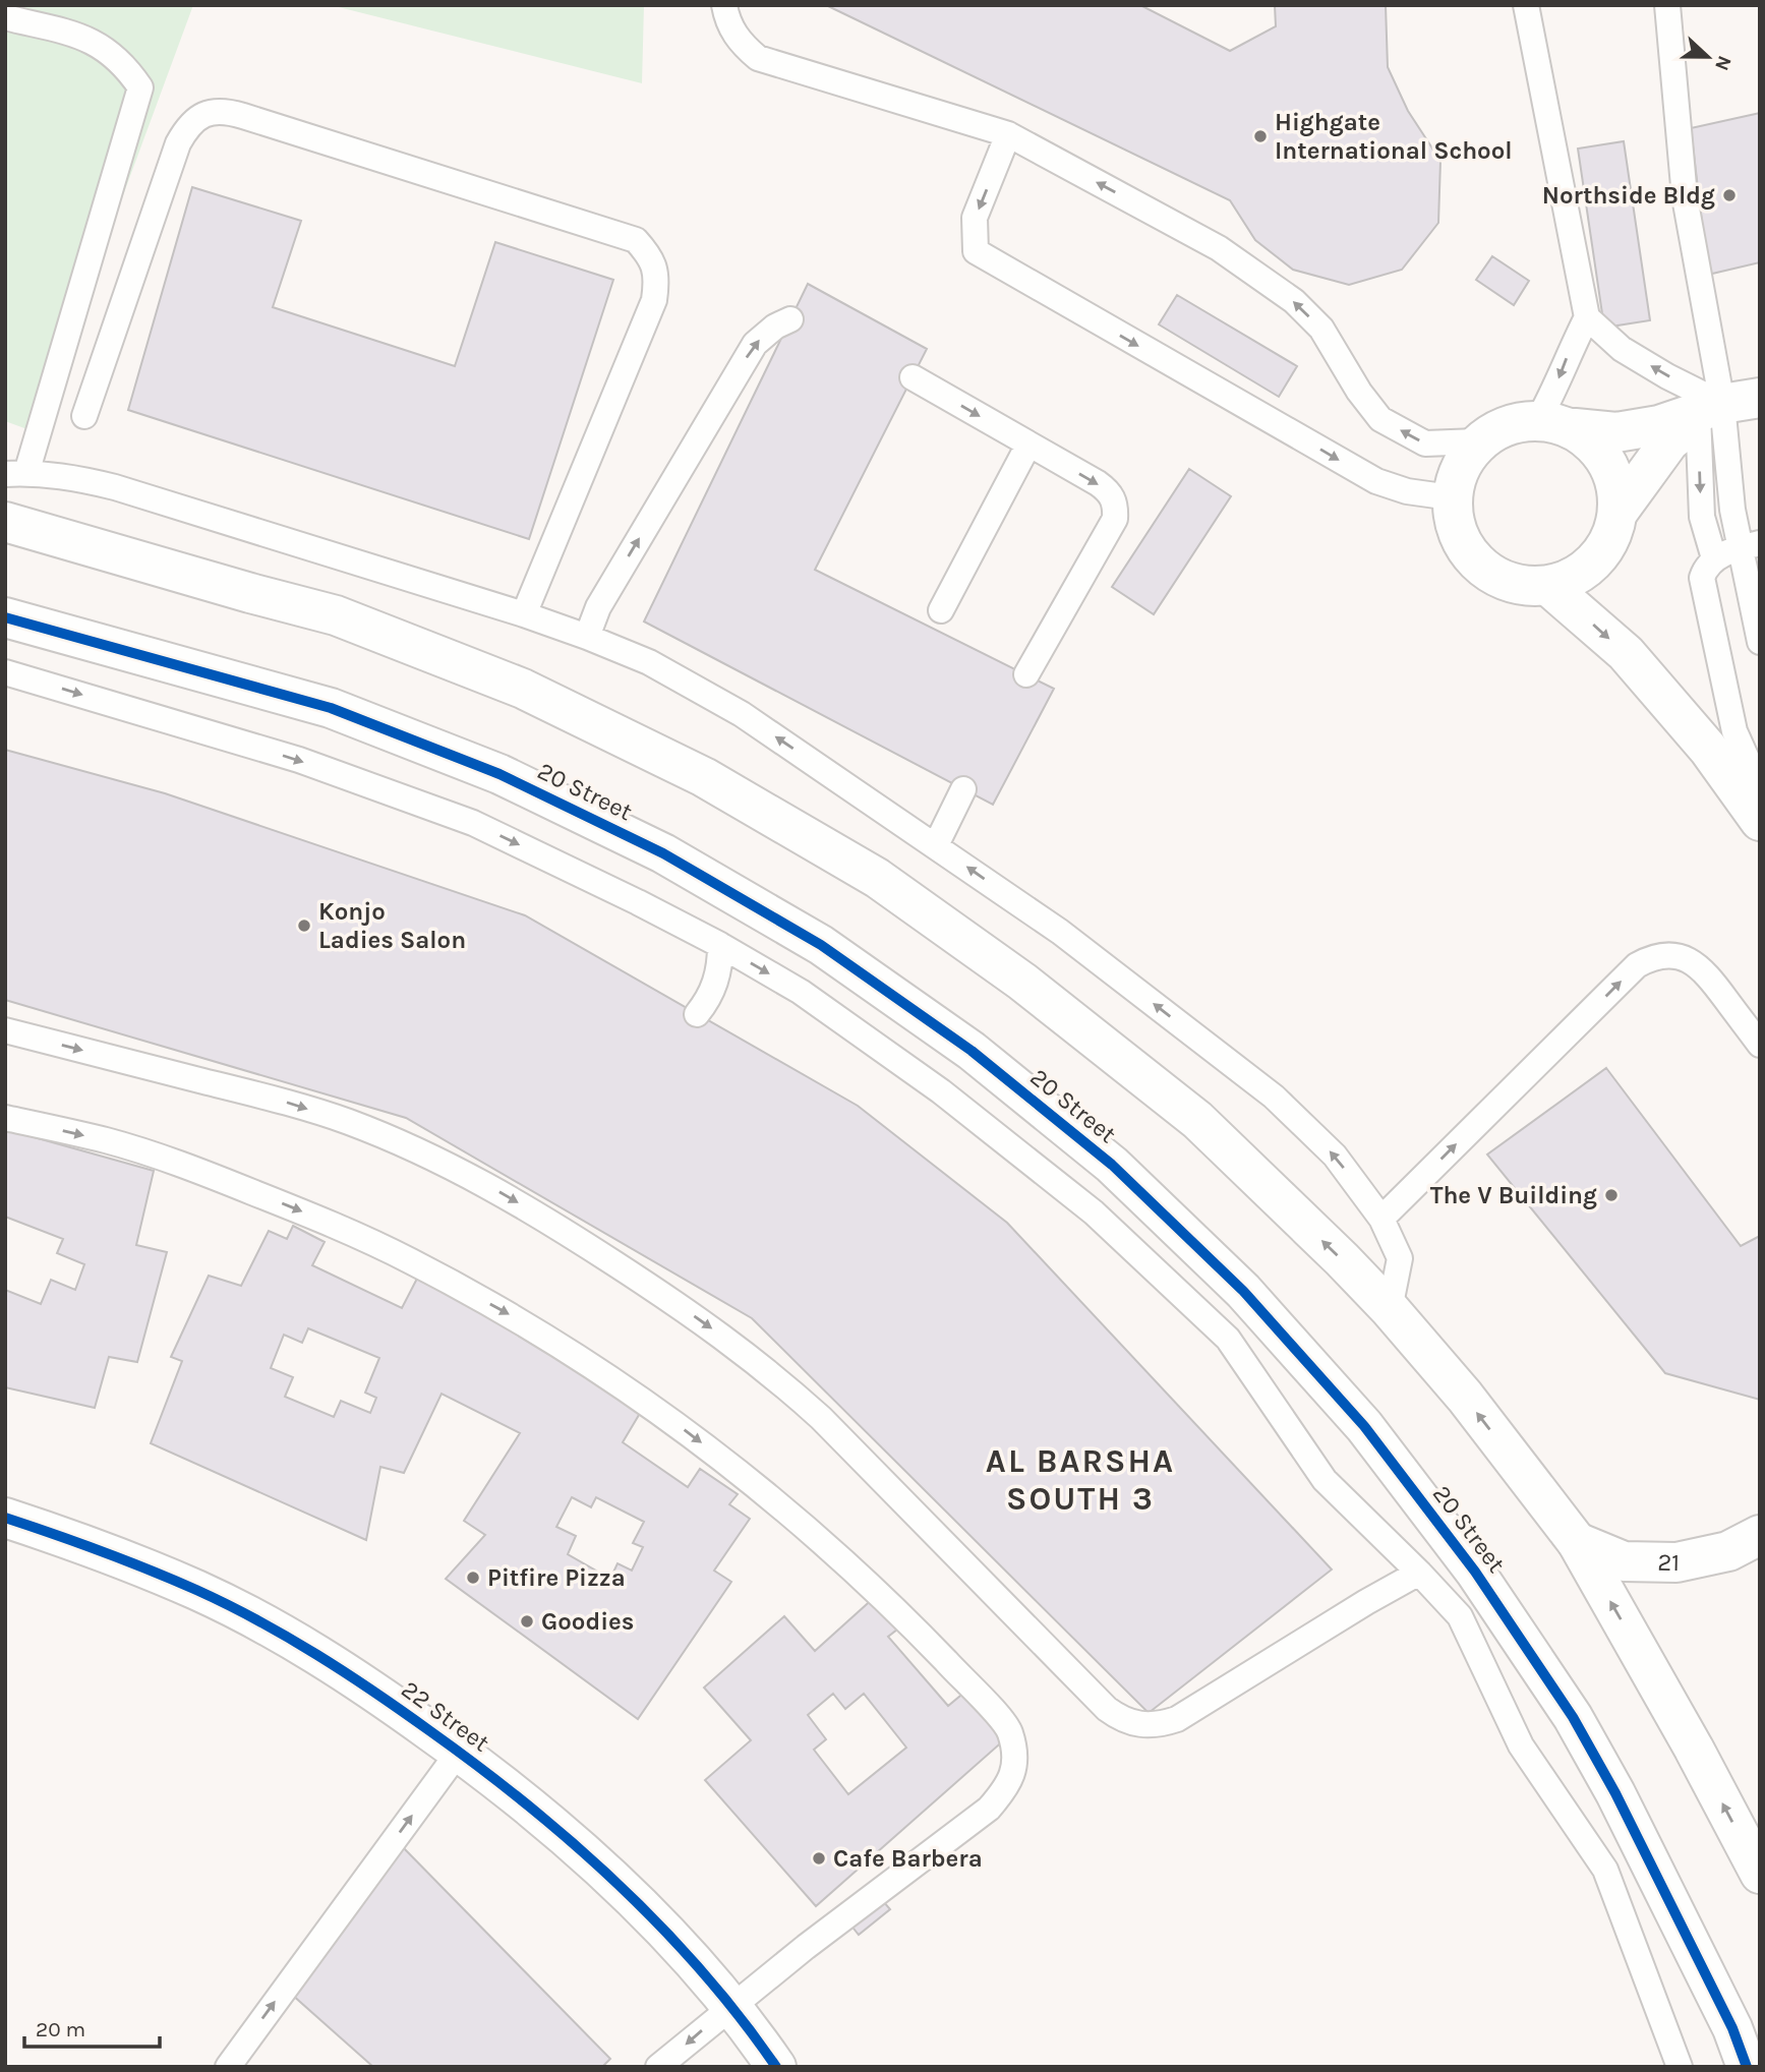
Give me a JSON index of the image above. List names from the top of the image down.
{
  "streets": {
    "street": ["20 Street", "21", "22 Street"]
  },
  "districts": ["AL BARSHA SOUTH 3"],
  "places": [
    "Highgate International School",
    "Northside Bldg",
    "Konjo Ladies Salon",
    "The V Building",
    "Pitfire Pizza",
    "Goodies",
    "Cafe Barbera"
  ],
  "scale_bar": "20 m",
  "north": "right"
}
